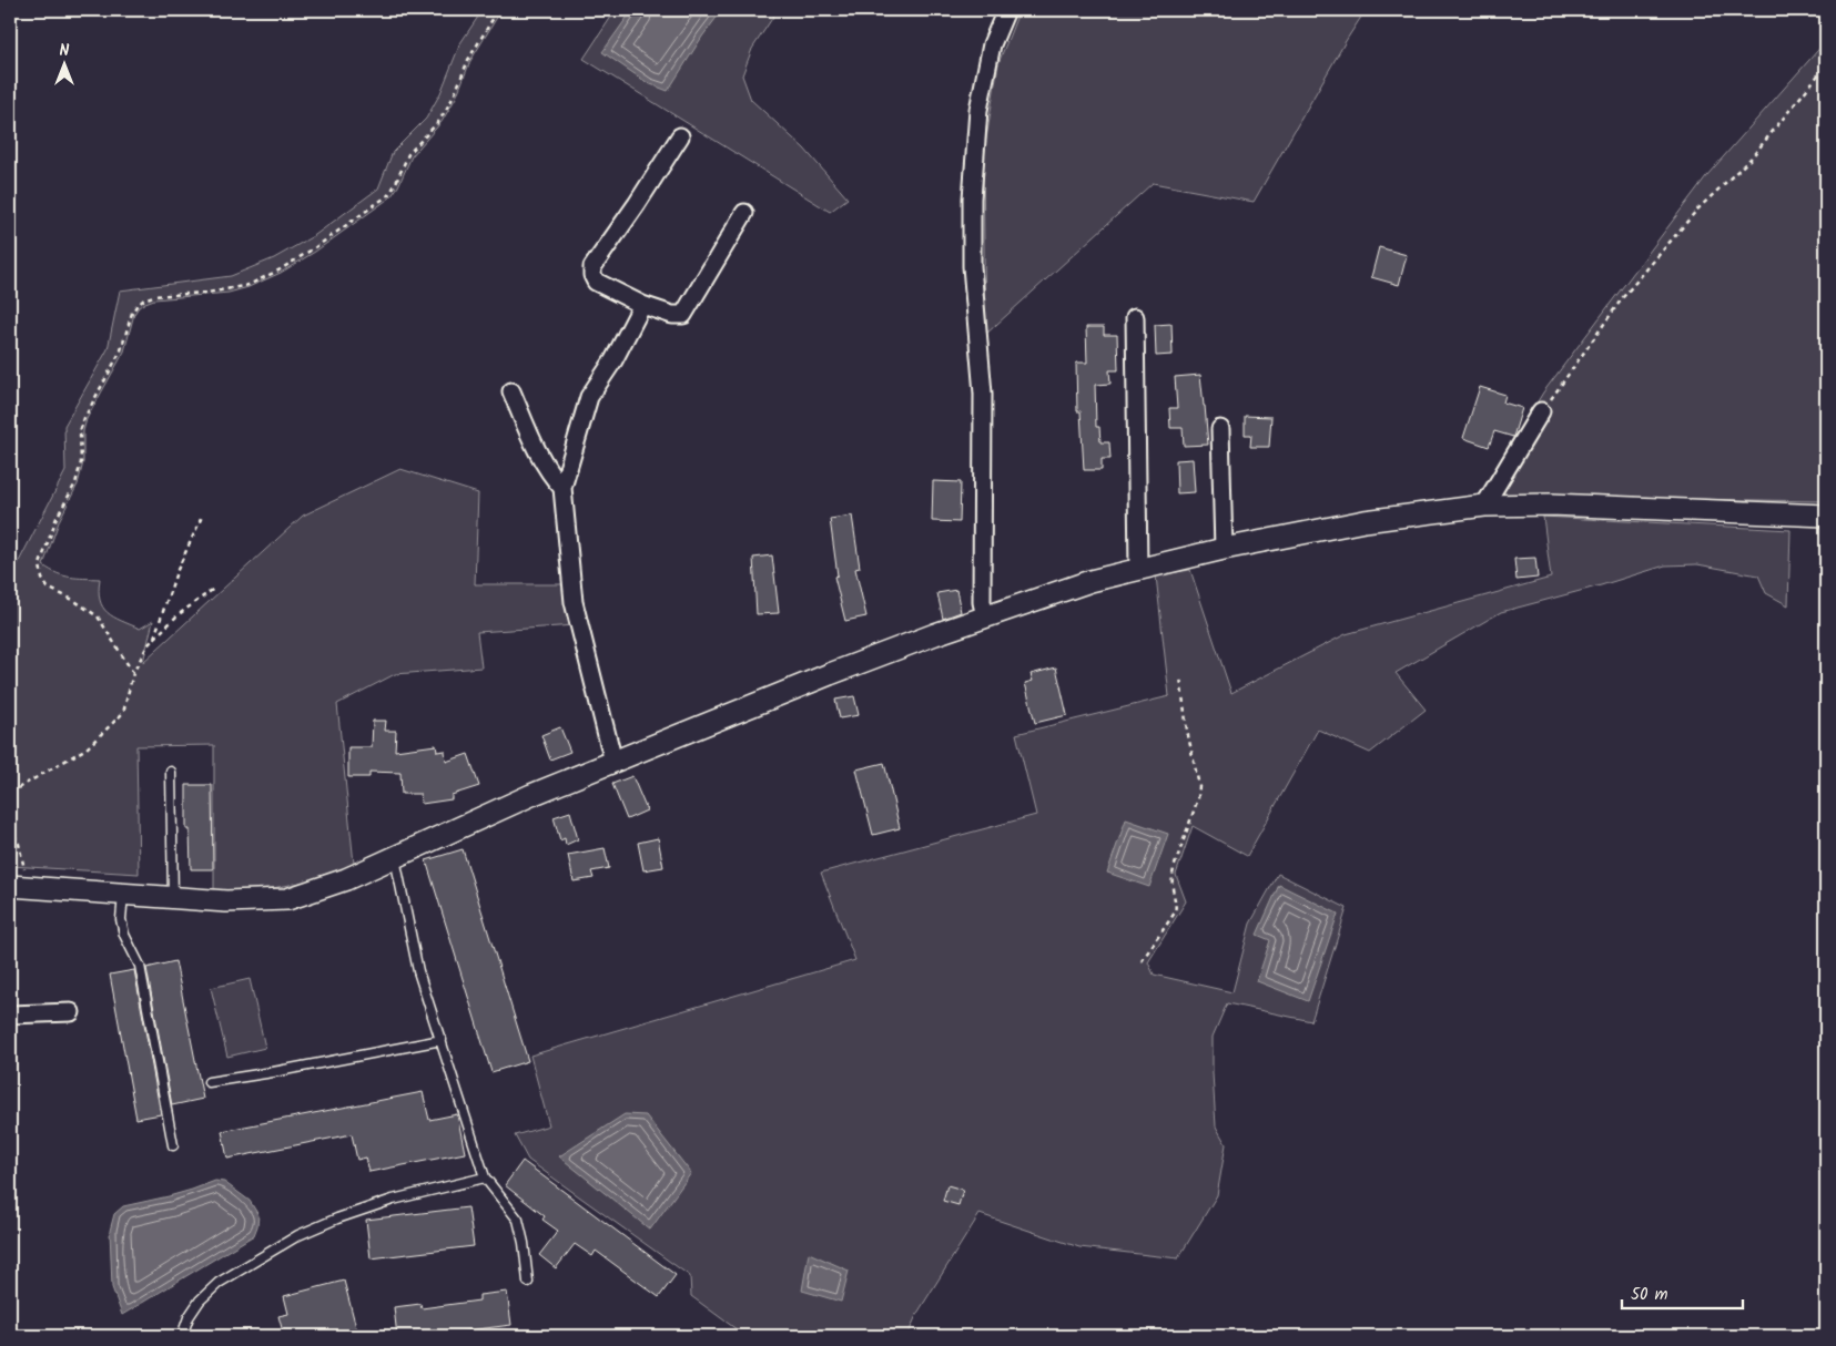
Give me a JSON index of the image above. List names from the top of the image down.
{
  "scale_bar": "50 m",
  "north": "top"
}
